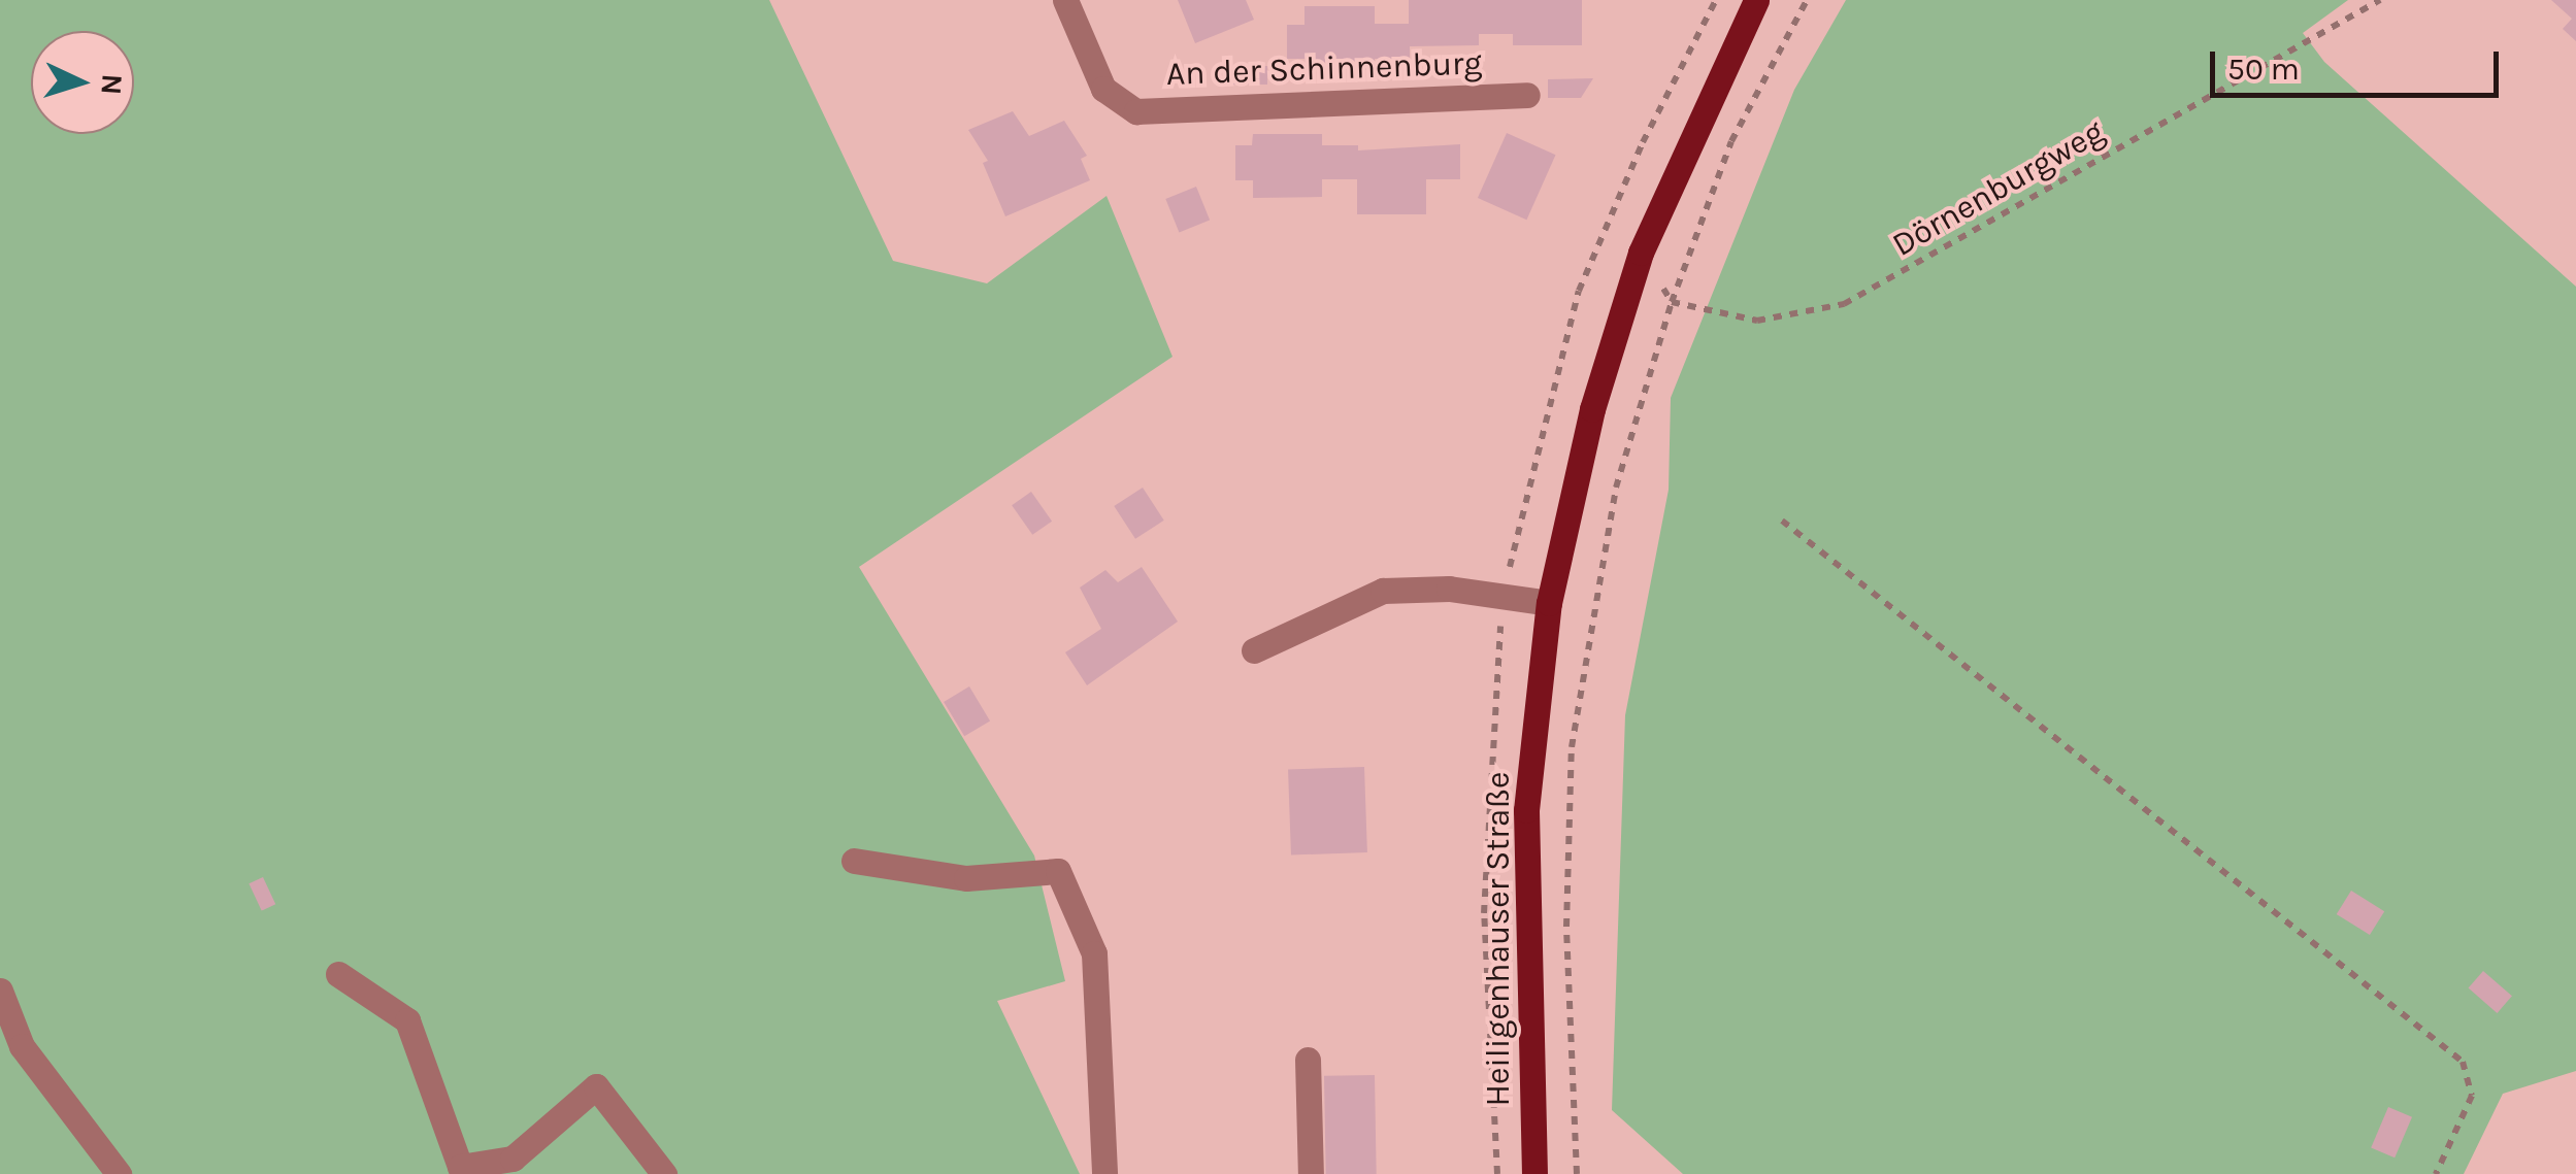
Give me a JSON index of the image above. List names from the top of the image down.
{
  "streets": {
    "main road": ["Heiligenhauser Straße"],
    "street": ["An der Schinnenburg"],
    "path": ["Dörnenburgweg"]
  },
  "scale_bar": "50 m",
  "north": "right"
}
